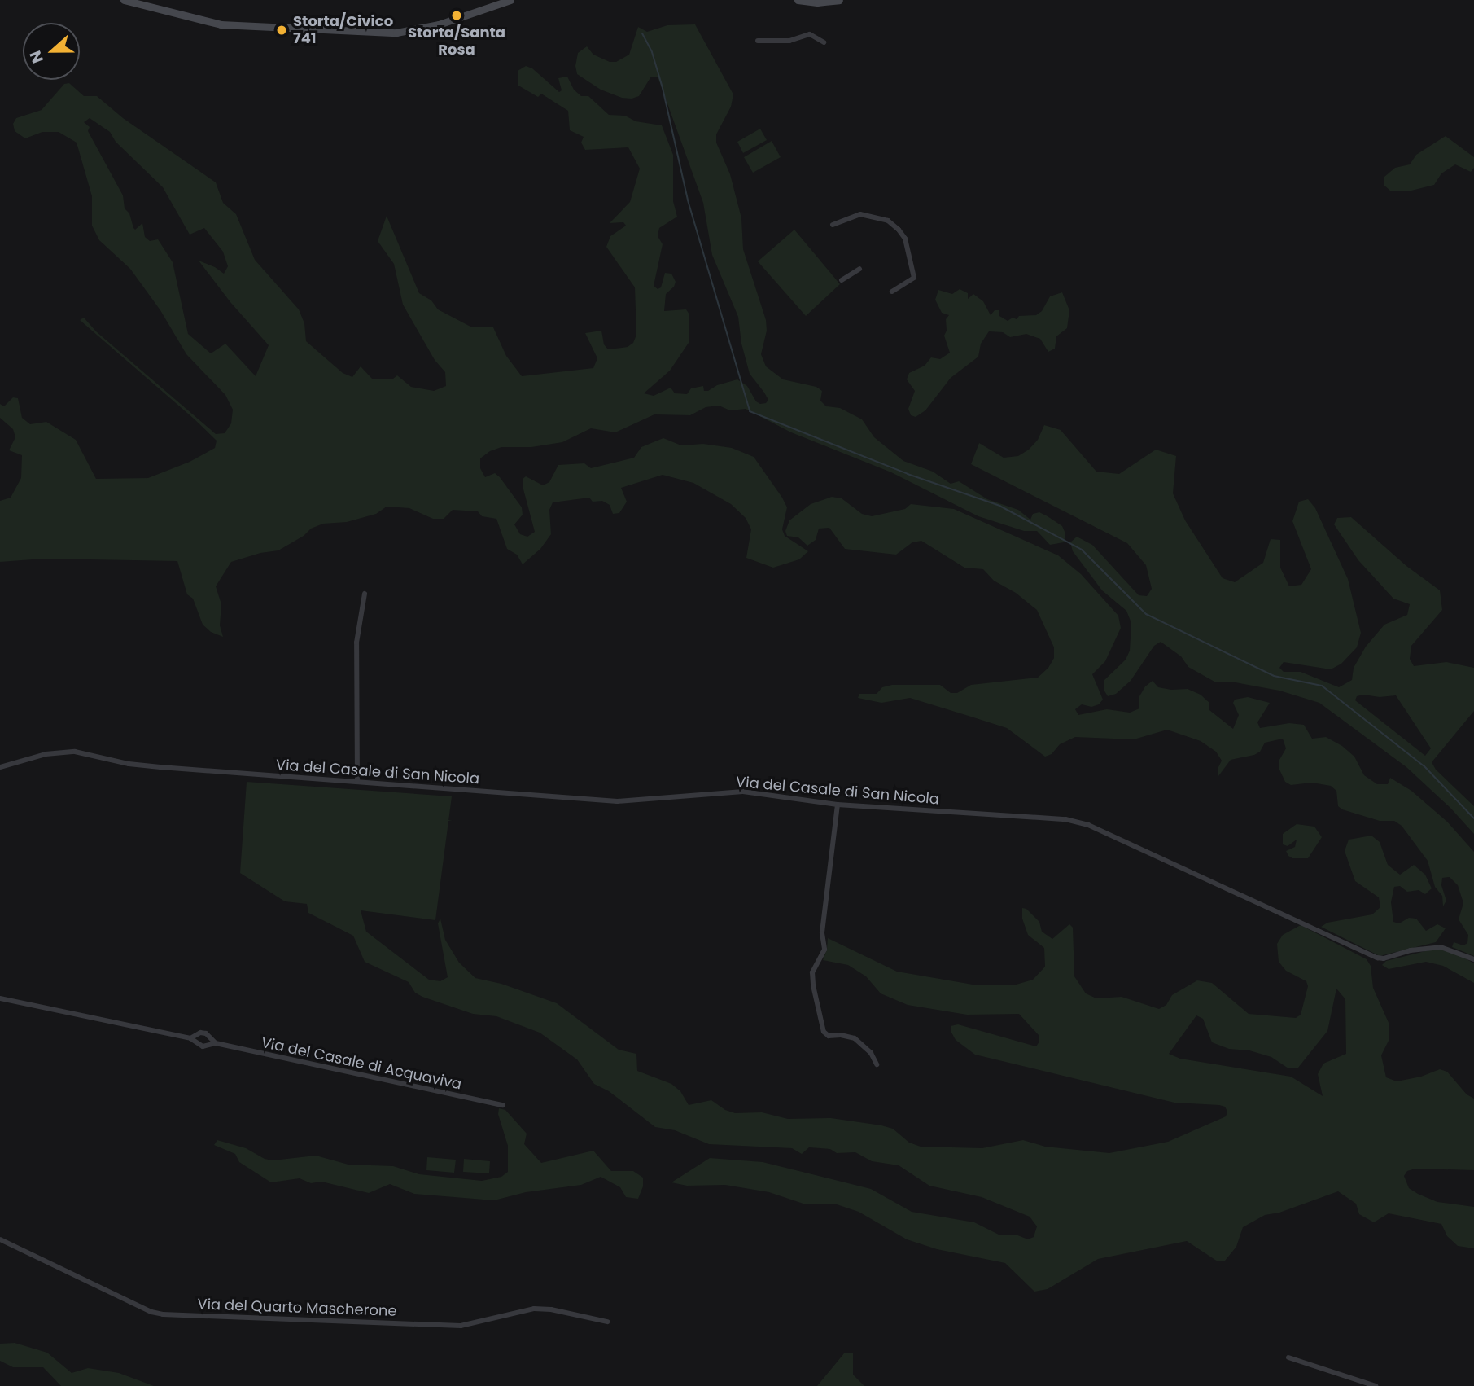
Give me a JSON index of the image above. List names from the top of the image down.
{
  "streets": {
    "street": ["Via del Casale di San Nicola", "Via del Casale di Acquaviva", "Via del Quarto Mascherone"]
  },
  "places": ["Storta/Santa Rosa", "Storta/Civico 741"],
  "north": "left"
}
